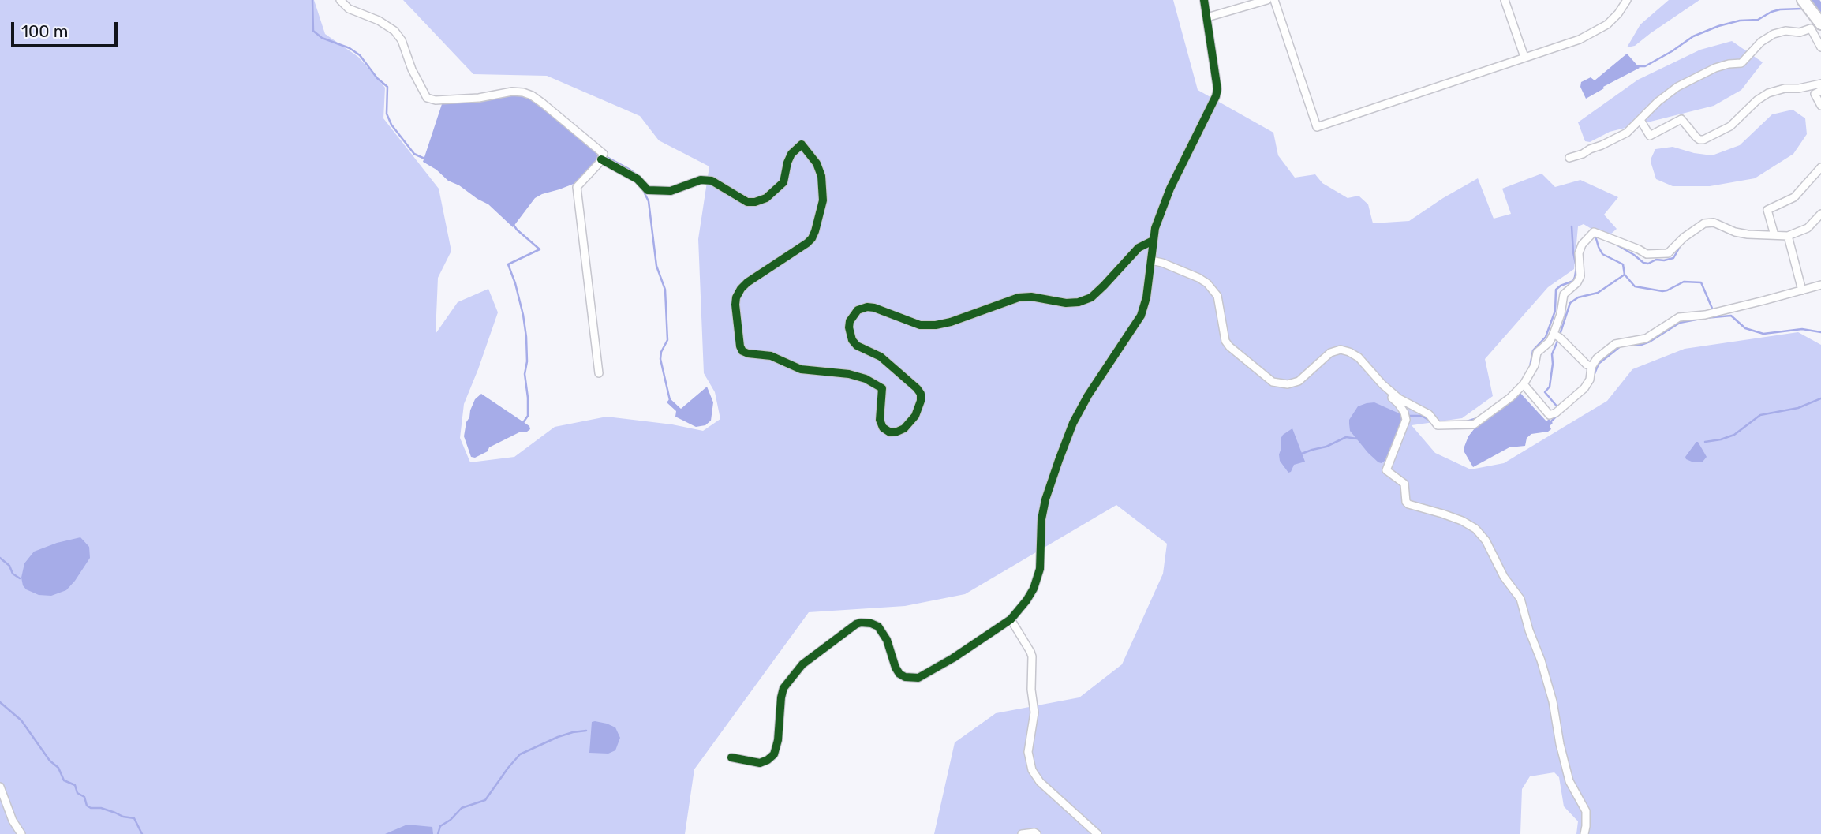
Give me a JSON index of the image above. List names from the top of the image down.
{
  "scale_bar": "100 m"
}
